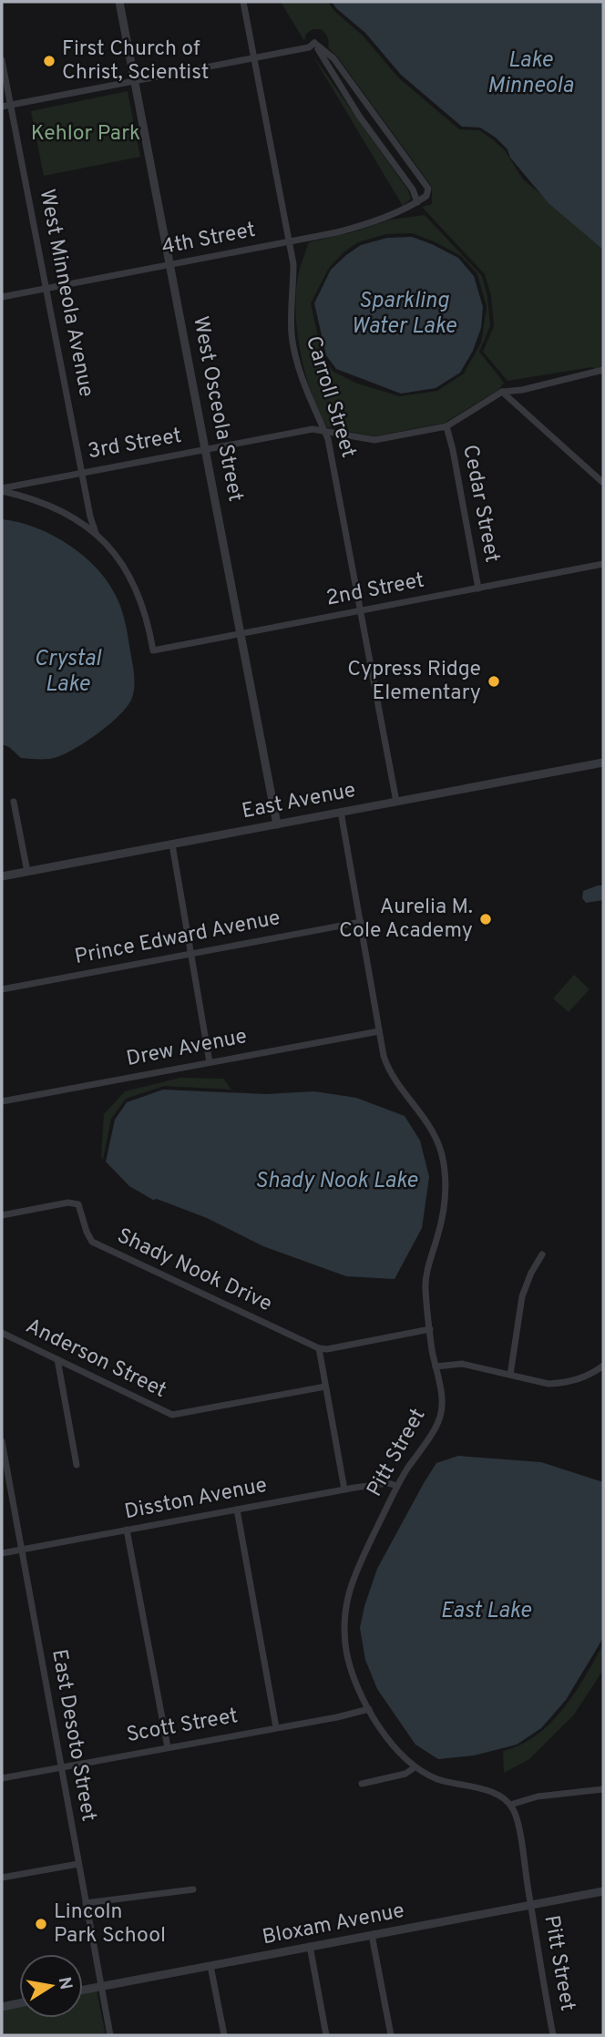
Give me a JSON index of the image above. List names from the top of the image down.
{
  "streets": {
    "street": [
      "4th Street",
      "West Minneola Avenue",
      "Carroll Street",
      "West Osceola Street",
      "3rd Street",
      "Cedar Street",
      "2nd Street",
      "East Avenue",
      "Prince Edward Avenue",
      "Drew Avenue",
      "Shady Nook Drive",
      "Anderson Street",
      "Pitt Street",
      "Disston Avenue",
      "Scott Street",
      "East Desoto Street",
      "Bloxam Avenue"
    ]
  },
  "crossings": [
    ["4th Street", "West Minneola Avenue"],
    ["4th Street", "Carroll Street"],
    ["4th Street", "West Osceola Street"],
    ["West Minneola Avenue", "3rd Street"],
    ["West Minneola Avenue", "2nd Street"],
    ["Carroll Street", "3rd Street"],
    ["Carroll Street", "2nd Street"],
    ["Carroll Street", "East Avenue"],
    ["West Osceola Street", "3rd Street"],
    ["West Osceola Street", "2nd Street"],
    ["West Osceola Street", "East Avenue"],
    ["3rd Street", "Cedar Street"],
    ["Cedar Street", "2nd Street"],
    ["East Avenue", "Pitt Street"],
    ["Prince Edward Avenue", "Pitt Street"],
    ["Drew Avenue", "Pitt Street"],
    ["Pitt Street", "Disston Avenue"],
    ["Pitt Street", "Scott Street"],
    ["Pitt Street", "Bloxam Avenue"],
    ["Disston Avenue", "East Desoto Street"],
    ["Scott Street", "East Desoto Street"],
    ["East Desoto Street", "Bloxam Avenue"]
  ],
  "water": [
    "Lake Minneola",
    "Sparkling Water Lake",
    "Crystal Lake",
    "Shady Nook Lake",
    "East Lake"
  ],
  "parks": ["Kehlor Park"],
  "places": [
    "First Church of Christ, Scientist",
    "Cypress Ridge Elementary",
    "Aurelia M. Cole Academy",
    "Lincoln Park School"
  ],
  "north": "right"
}
